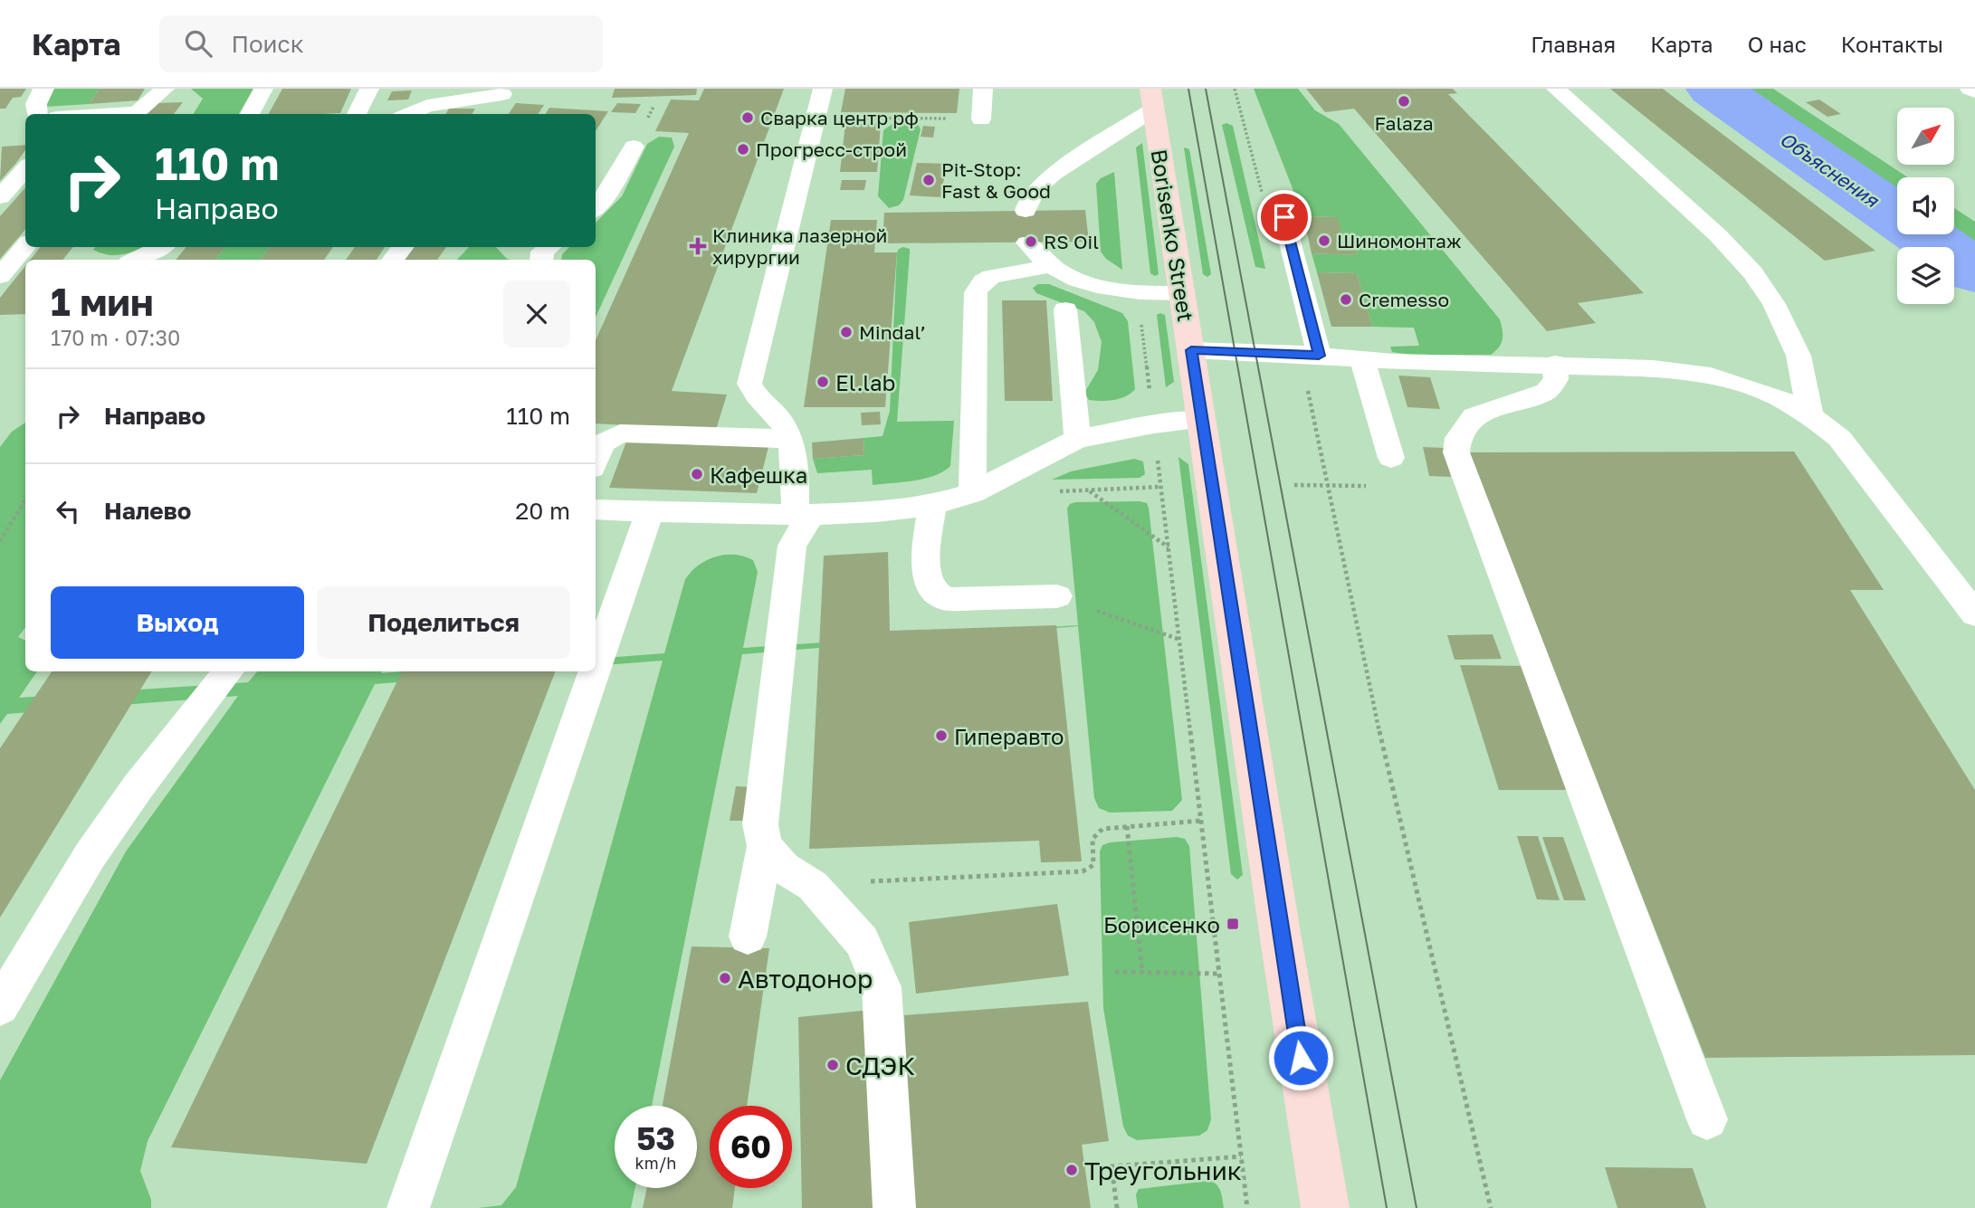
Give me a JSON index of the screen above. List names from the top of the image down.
{
  "streets": {
    "main road": ["Borisenko Street"]
  },
  "water": ["Объяснения"],
  "places": {
    "other": [
      "Falaza",
      "Сварка центр рф",
      "Прогресс-строй",
      "Pit-Stop: Fast & Good",
      "Шиномонтаж",
      "RS Oil",
      "Cremesso",
      "Mindal’",
      "El.lab",
      "Кафешка",
      "Гиперавто",
      "Автодонор",
      "СДЭК",
      "Треугольник"
    ],
    "health": ["Клиника лазерной хирургии"],
    "transit": ["Борисенко"]
  },
  "north": "top right",
  "page": {
    "header": "Карта",
    "search": "Поиск",
    "nav": [
      "Главная",
      "Карта",
      "О нас",
      "Контакты"
    ],
    "turn": ["110 m", "Направо"],
    "heading": ["1 мин", "170 m · 07:30"],
    "list": [
      {
        "name": "Направо",
        "value": "110 m"
      },
      {
        "name": "Налево",
        "value": "20 m"
      }
    ],
    "buttons": ["Выход", "Поделиться"],
    "speed": "53 km/h",
    "limit": "60"
  }
}
